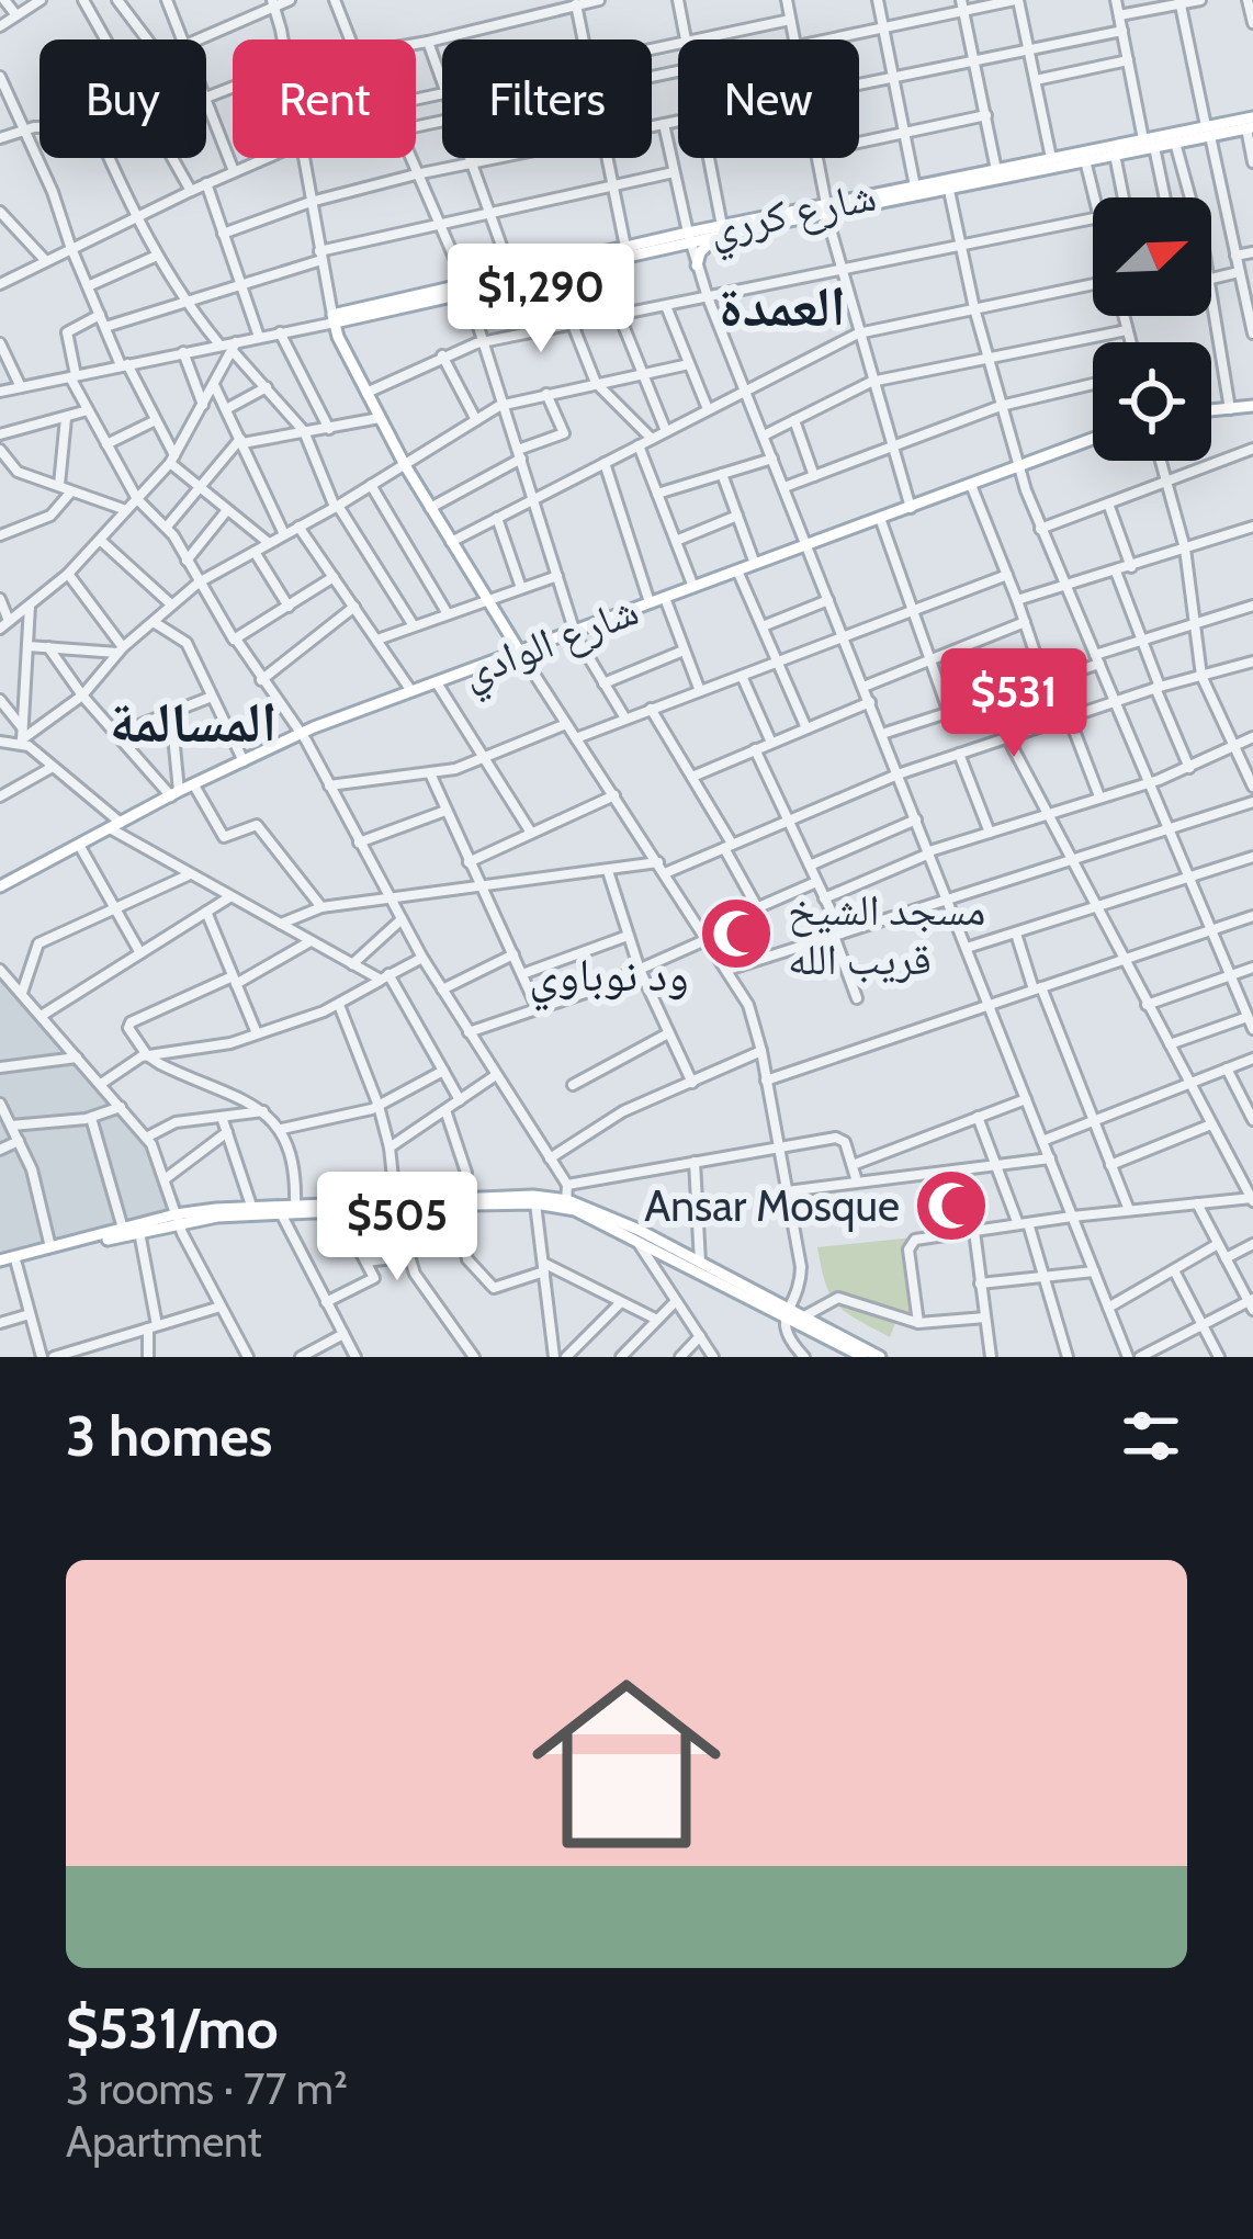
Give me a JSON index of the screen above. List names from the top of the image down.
{
  "streets": {
    "main road": ["شارع كرري", "شارع الوادي"]
  },
  "districts": ["العمدة", "المسالمة", "ود نوباوي"],
  "places": {
    "mosque": ["مسجد الشيخ قريب الله", "Ansar Mosque"]
  },
  "north": "top right",
  "page": {
    "chip": [
      "Buy",
      "Rent",
      "Filters",
      "New"
    ],
    "price": ["$1,290", "$531", "$505"],
    "heading": "3 homes",
    "list": [
      {
        "name": "$531/mo",
        "note": "3 rooms · 77 m² · Apartment"
      }
    ]
  }
}
